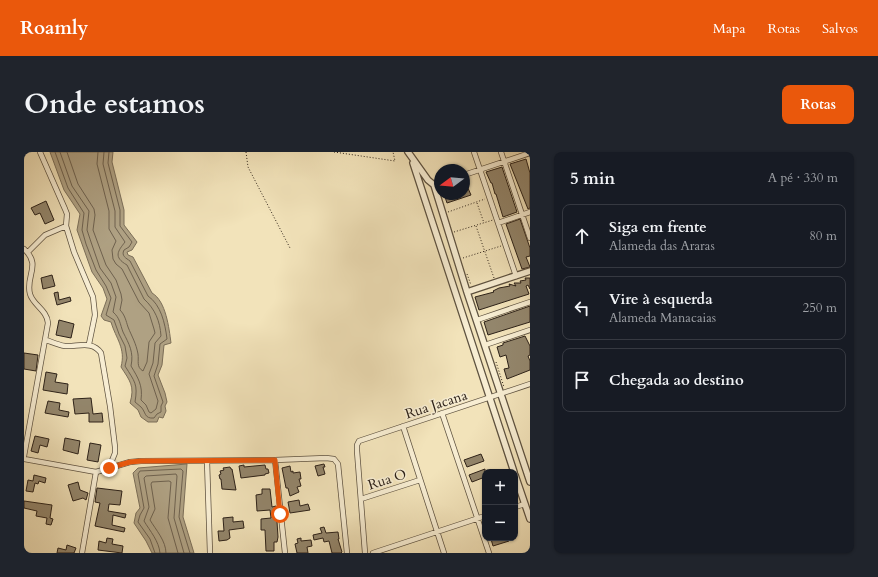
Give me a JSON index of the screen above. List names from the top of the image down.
{
  "streets": {
    "street": ["Rua Jacana", "Rua O"]
  },
  "crossings": [
    ["Rua Jacana", "Rua O"]
  ],
  "north": "left",
  "page": {
    "header": "Roamly",
    "nav": ["Mapa", "Rotas", "Salvos"],
    "title": "Onde estamos",
    "buttons": "Rotas",
    "heading": ["5 min", "A pé · 330 m"],
    "list": [
      ["Siga em frente", "Alameda das Araras", "80 m"],
      ["Vire à esquerda", "Alameda Manacaias", "250 m"],
      "Chegada ao destino"
    ],
    "map_buttons": ["+", "−"]
  }
}
